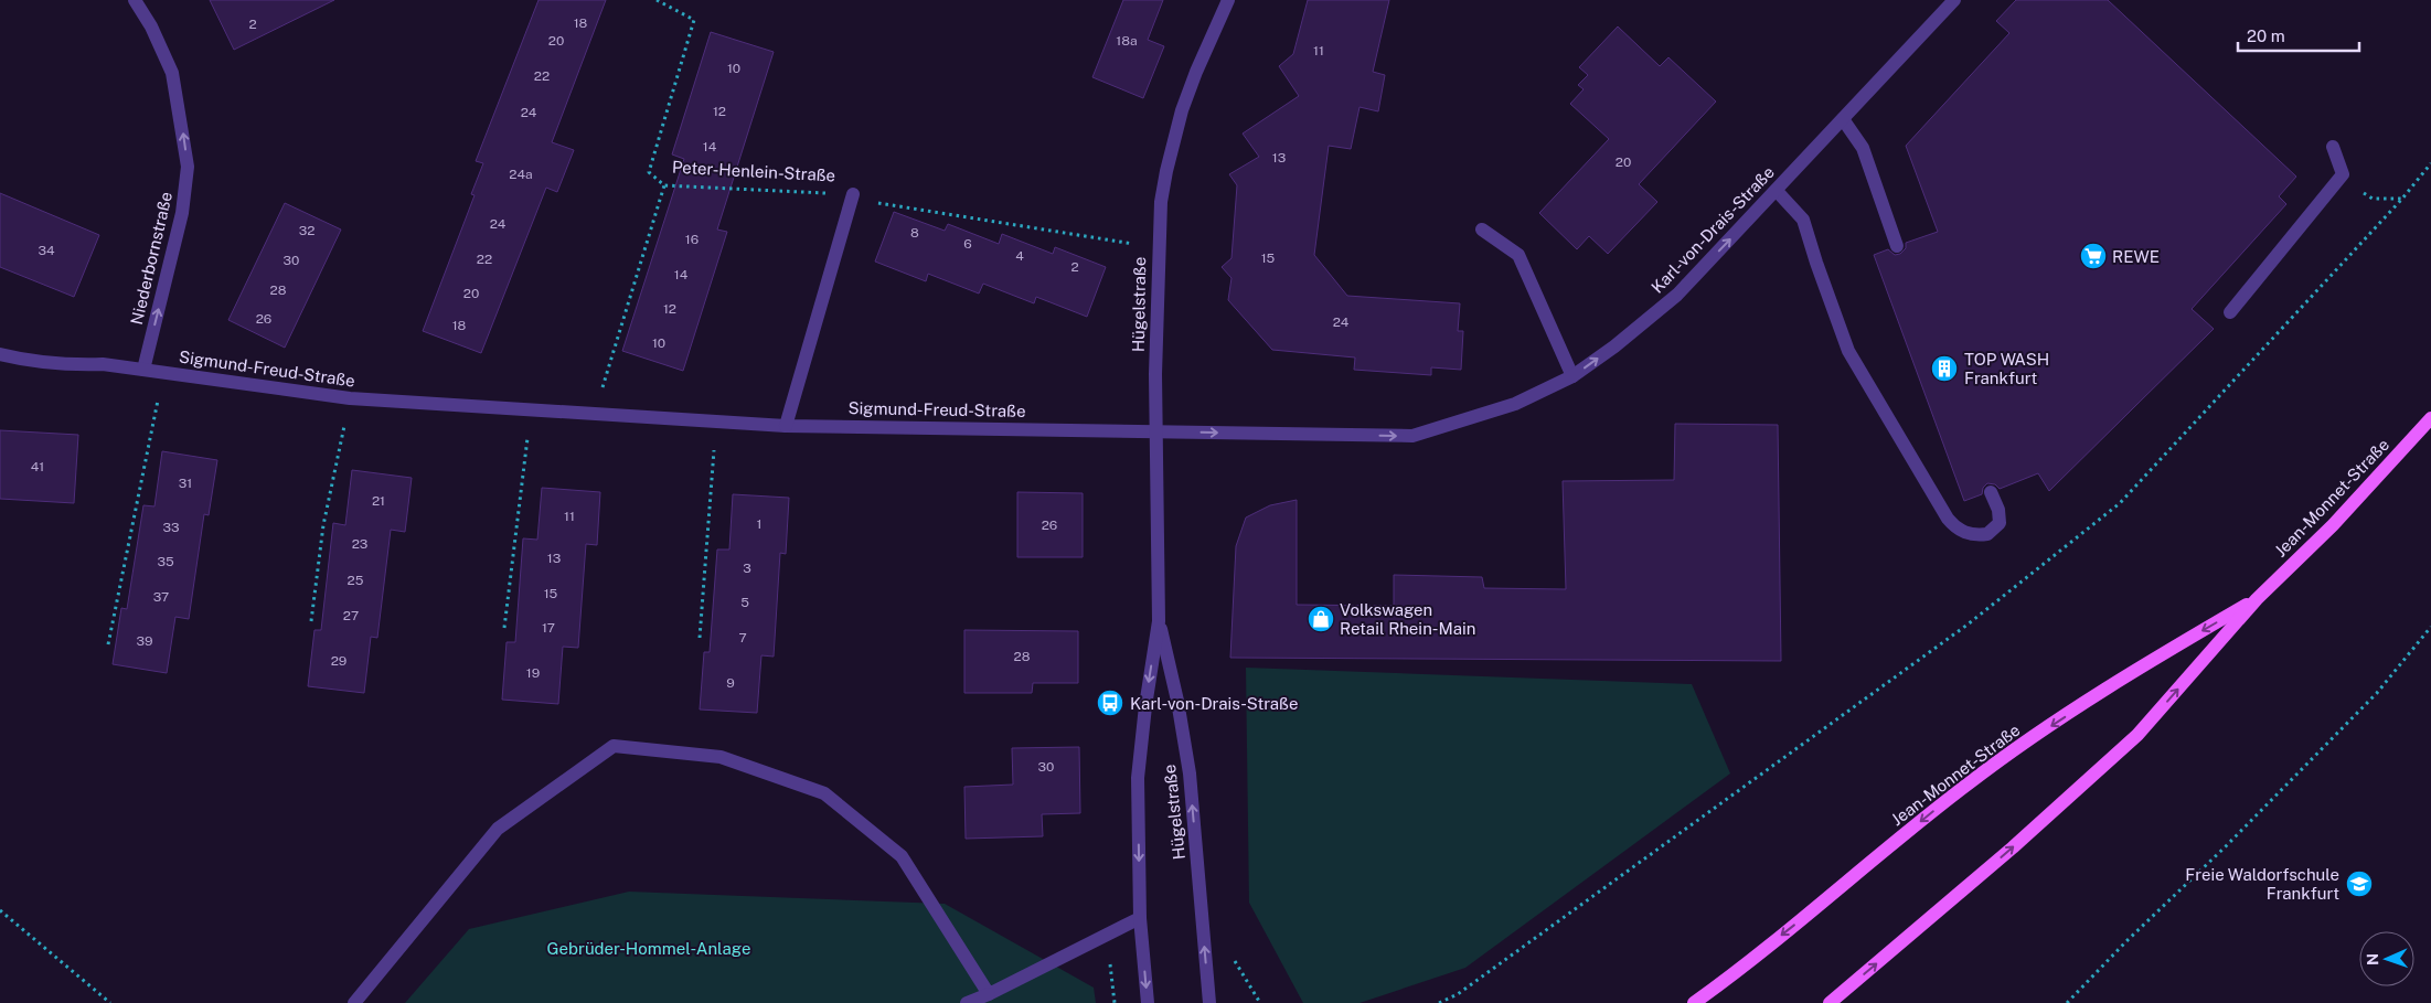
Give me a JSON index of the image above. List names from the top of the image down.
{
  "streets": {
    "main road": ["Jean-Monnet-Straße"],
    "street": [
      "Peter-Henlein-Straße",
      "Karl-von-Drais-Straße",
      "Niederbornstraße",
      "Hügelstraße",
      "Sigmund-Freud-Straße"
    ]
  },
  "crossings": [
    ["Peter-Henlein-Straße", "Sigmund-Freud-Straße"],
    ["Karl-von-Drais-Straße", "Hügelstraße"],
    ["Karl-von-Drais-Straße", "Sigmund-Freud-Straße"],
    ["Niederbornstraße", "Sigmund-Freud-Straße"],
    ["Hügelstraße", "Sigmund-Freud-Straße"]
  ],
  "one_way": ["Karl-von-Drais-Straße", "Niederbornstraße"],
  "parks": ["Gebrüder-Hommel-Anlage"],
  "places": {
    "supermarket": ["REWE"],
    "building": ["TOP WASH Frankfurt"],
    "shop": ["Volkswagen Retail Rhein-Main"],
    "bus stop": ["Karl-von-Drais-Straße"],
    "school or university": ["Freie Waldorfschule Frankfurt"]
  },
  "house_numbers": [
    "18",
    "2",
    "20",
    "18a",
    "11",
    "10",
    "22",
    "12",
    "24",
    "14",
    "13",
    "20",
    "24a",
    "24",
    "32",
    "8",
    "16",
    "6",
    "34",
    "4",
    "15",
    "22",
    "30",
    "2",
    "14",
    "28",
    "20",
    "12",
    "26",
    "24",
    "18",
    "10",
    "41",
    "31",
    "21",
    "11",
    "1",
    "26",
    "33",
    "23",
    "13",
    "35",
    "3",
    "25",
    "15",
    "37",
    "5",
    "27",
    "17",
    "7",
    "39",
    "28",
    "29",
    "19",
    "9",
    "30"
  ],
  "scale_bar": "20 m",
  "north": "left"
}
